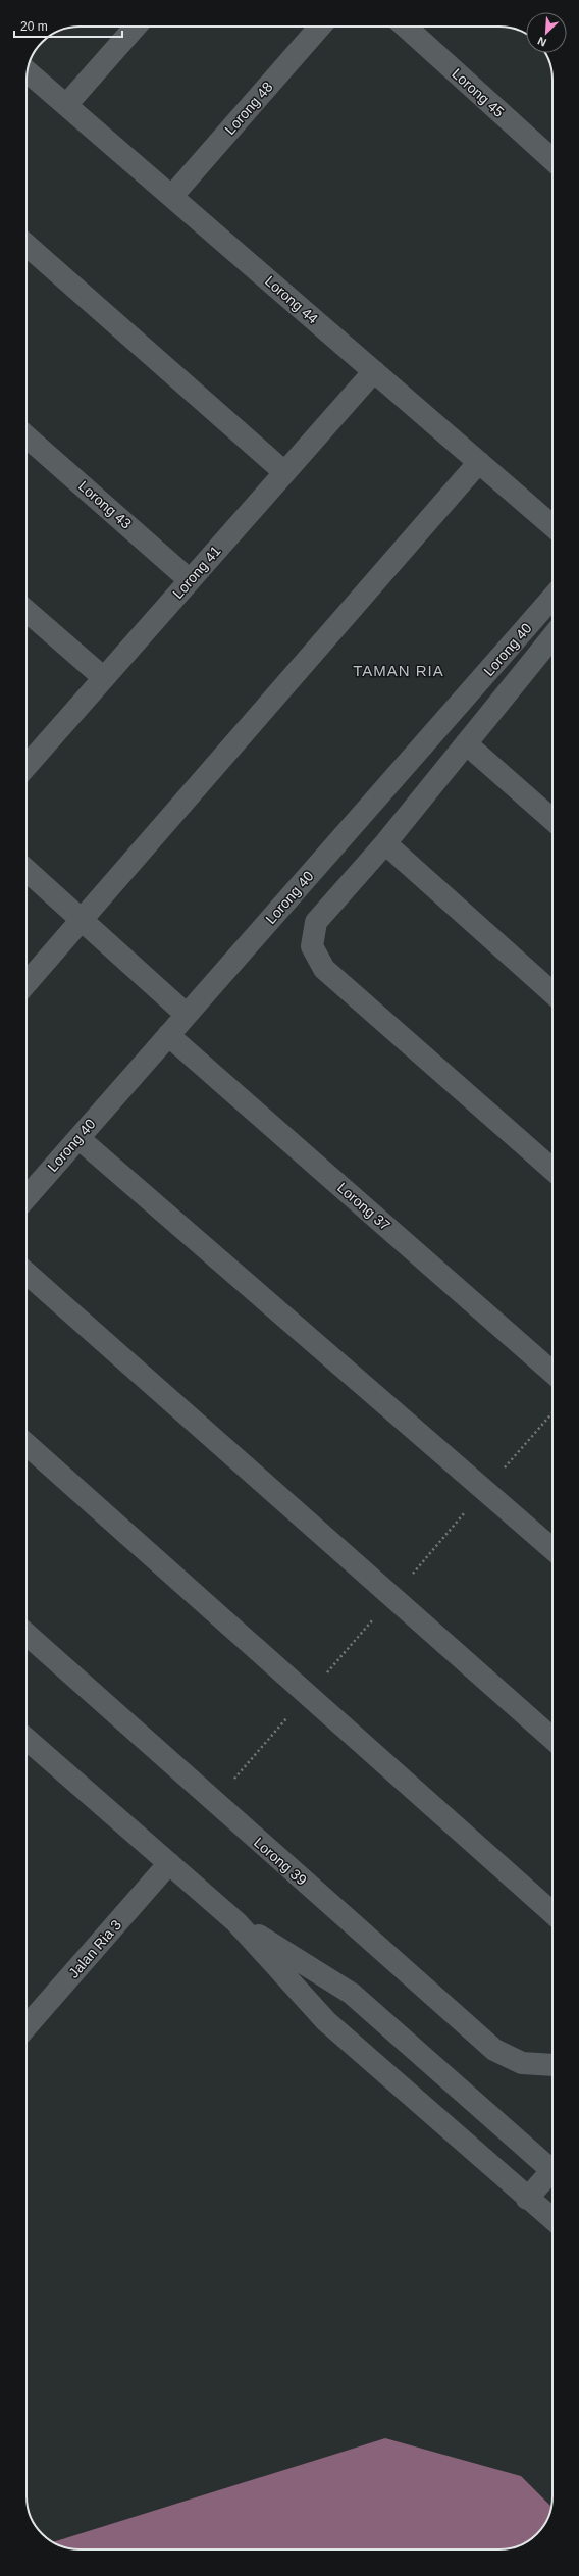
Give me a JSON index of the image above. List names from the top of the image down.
{
  "streets": {
    "street": [
      "Lorong 45",
      "Lorong 48",
      "Lorong 44",
      "Lorong 43",
      "Lorong 41",
      "Lorong 40",
      "Lorong 37",
      "Lorong 39",
      "Jalan Ria 3"
    ]
  },
  "crossings": [
    ["Lorong 48", "Lorong 44"],
    ["Lorong 44", "Lorong 41"],
    ["Lorong 43", "Lorong 41"],
    ["Lorong 40", "Lorong 37"]
  ],
  "districts": ["TAMAN RIA"],
  "scale_bar": "20 m",
  "north": "bottom left"
}
